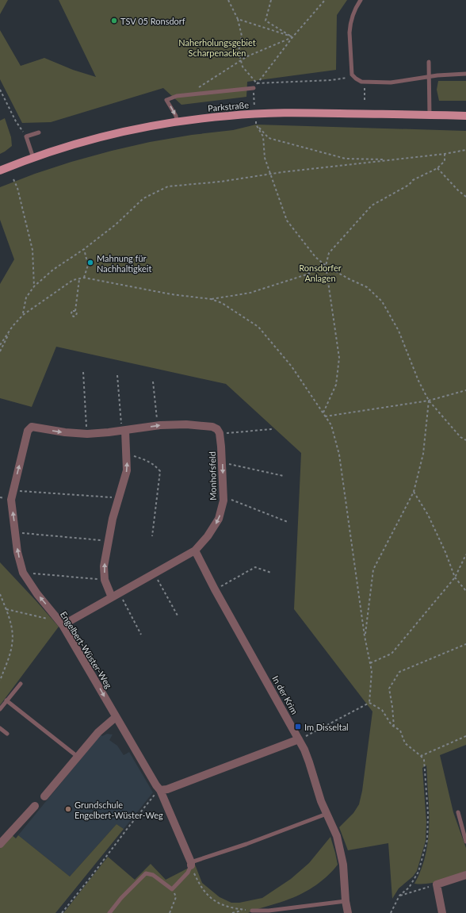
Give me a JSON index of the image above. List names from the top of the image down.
{
  "streets": {
    "main road": ["Parkstraße"],
    "street": ["Monhofsfeld", "Engelbert-Wüster-Weg", "In der Krim"]
  },
  "crossings": [
    ["Monhofsfeld", "Engelbert-Wüster-Weg"],
    ["Monhofsfeld", "In der Krim"]
  ],
  "parks": ["Naherholungsgebiet Scharpenacken", "Ronsdorfer Anlagen"],
  "places": {
    "other": ["TSV 05 Ronsdorf", "Mahnung für Nachhaltigkeit", "Grundschule Engelbert-Wüster-Weg"],
    "transit": ["Im Disseltal"]
  }
}
